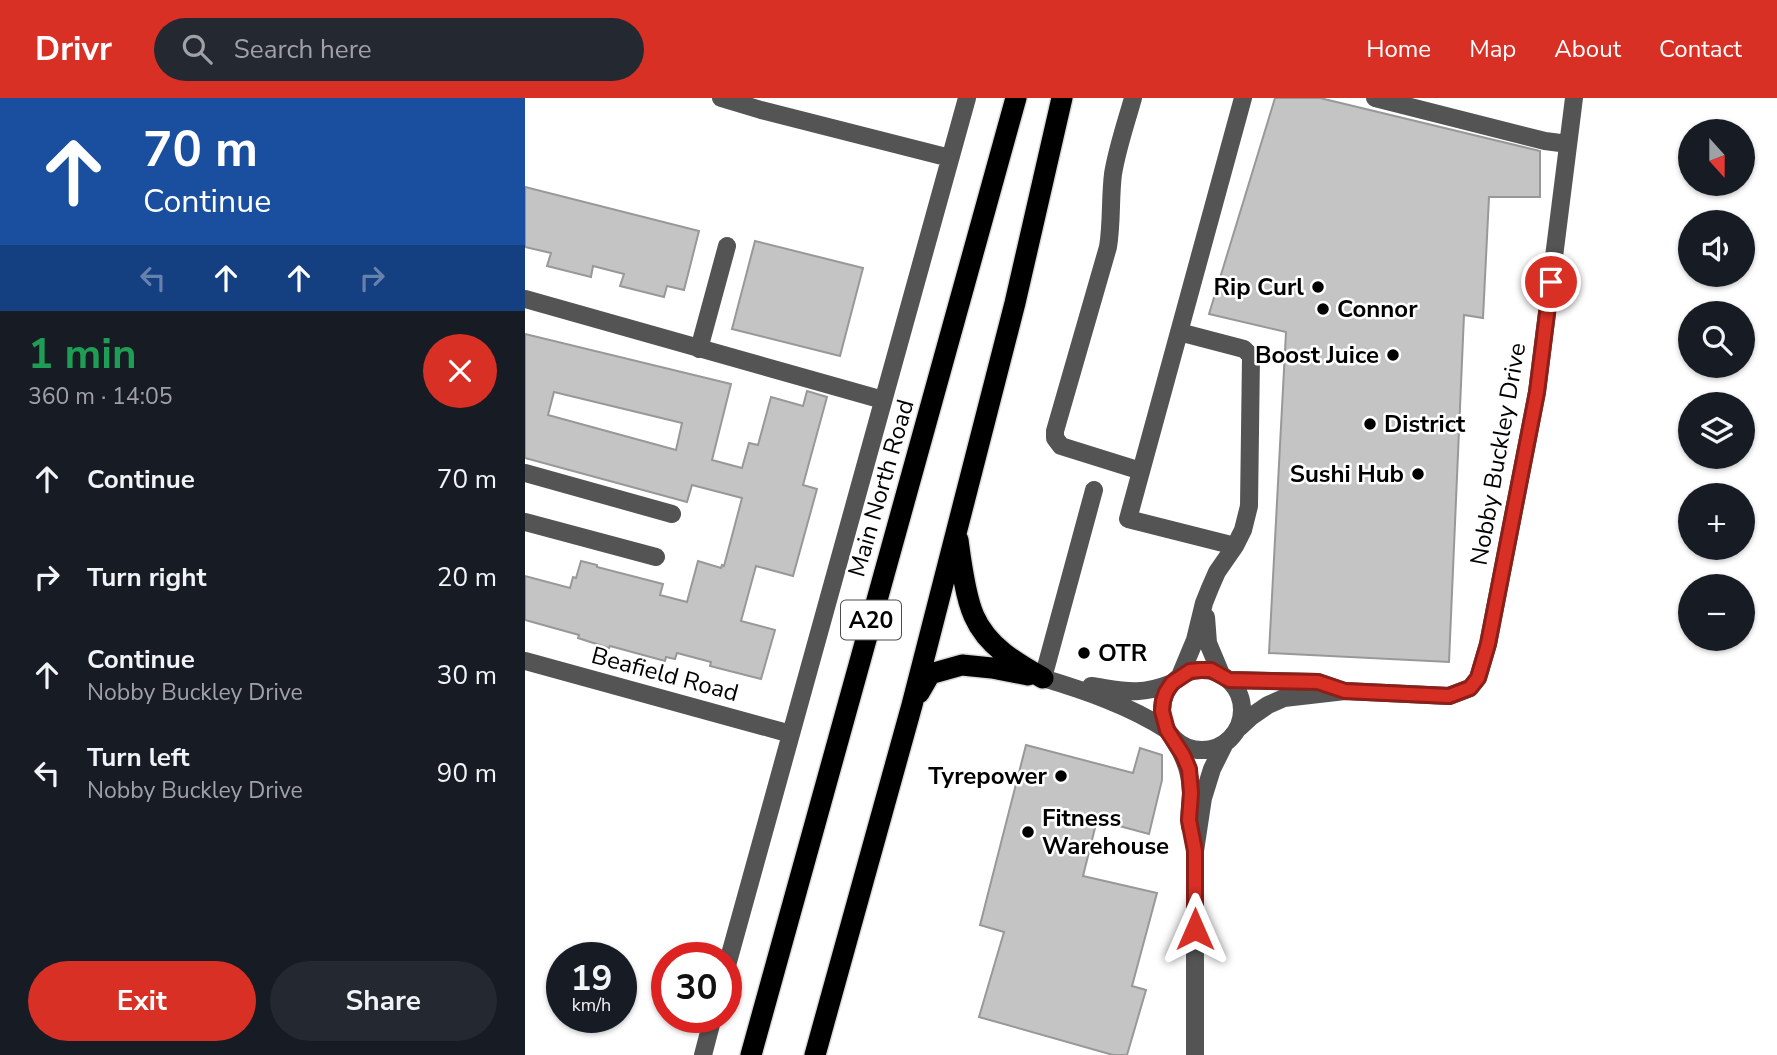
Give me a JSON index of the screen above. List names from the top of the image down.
{
  "streets": {
    "highway": ["Main North Road", "A20"],
    "street": ["Nobby Buckley Drive", "Beafield Road"]
  },
  "crossings": [
    ["Main North Road", "Beafield Road"]
  ],
  "places": [
    "Rip Curl",
    "Connor",
    "Boost Juice",
    "District",
    "Sushi Hub",
    "OTR",
    "Tyrepower",
    "Fitness Warehouse"
  ],
  "north": "bottom",
  "page": {
    "header": "Drivr",
    "search": "Search here",
    "nav": [
      "Home",
      "Map",
      "About",
      "Contact"
    ],
    "turn": ["70 m", "Continue"],
    "map_buttons": ["+", "−"],
    "heading": ["1 min", "360 m · 14:05"],
    "list": [
      {
        "name": "Continue",
        "value": "70 m"
      },
      {
        "name": "Turn right",
        "value": "20 m"
      },
      {
        "name": "Continue",
        "note": "Nobby Buckley Drive",
        "value": "30 m"
      },
      {
        "name": "Turn left",
        "note": "Nobby Buckley Drive",
        "value": "90 m"
      }
    ],
    "speed": "19 km/h",
    "limit": "30",
    "buttons": ["Exit", "Share"]
  }
}
